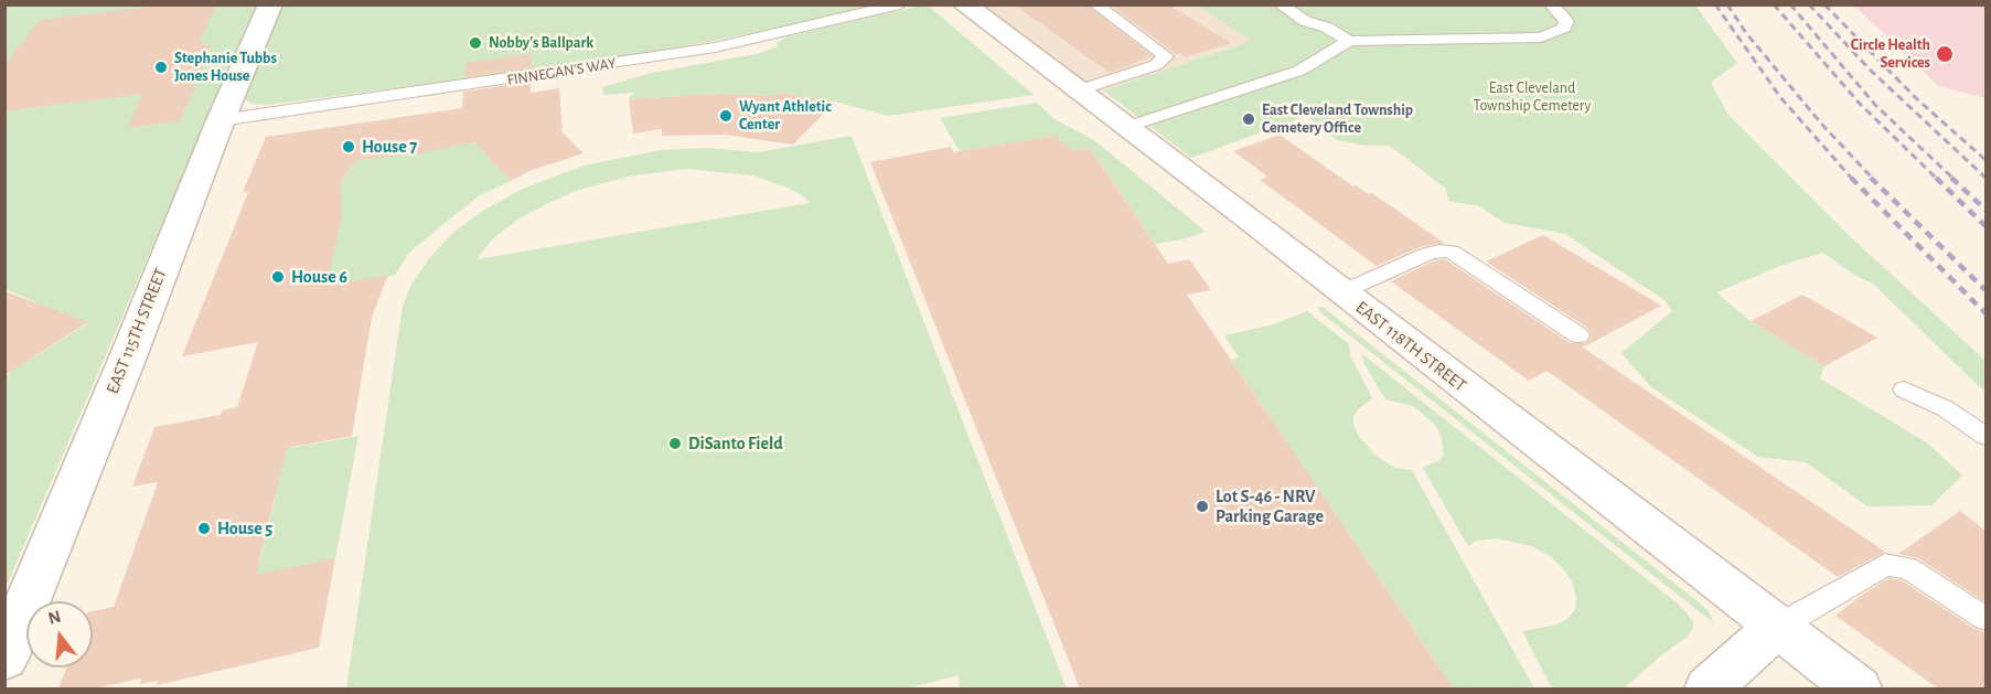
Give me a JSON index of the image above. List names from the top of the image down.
{
  "streets": {
    "street": ["EAST 115TH STREET", "EAST 118TH STREET"],
    "lane": ["FINNEGAN'S WAY"]
  },
  "crossings": [
    ["FINNEGAN'S WAY", "EAST 115TH STREET"]
  ],
  "parks": ["East Cleveland Township Cemetery"],
  "places": [
    "Nobby's Ballpark",
    "Circle Health Services",
    "Stephanie Tubbs Jones House",
    "Wyant Athletic Center",
    "East Cleveland Township Cemetery Office",
    "House 7",
    "House 6",
    "DiSanto Field",
    "Lot S-46 - NRV Parking Garage",
    "House 5"
  ],
  "north": "top"
}
